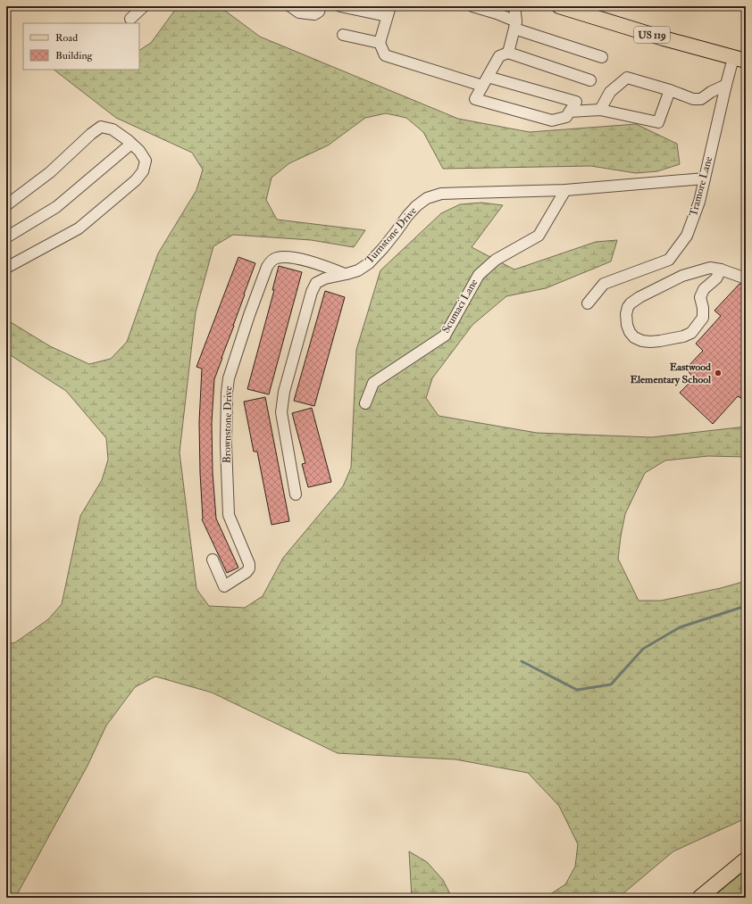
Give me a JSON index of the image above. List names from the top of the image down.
{
  "streets": {
    "main road": ["US 119"],
    "street": [
      "Tramore Lane",
      "Turnstone Drive",
      "Scumaci Lane",
      "Brownstone Drive"
    ]
  },
  "crossings": [
    ["US 119", "Tramore Lane"],
    ["Tramore Lane", "Turnstone Drive"],
    ["Turnstone Drive", "Scumaci Lane"],
    ["Turnstone Drive", "Brownstone Drive"]
  ],
  "places": ["Eastwood Elementary School"],
  "legend": ["Road", "Building"]
}
